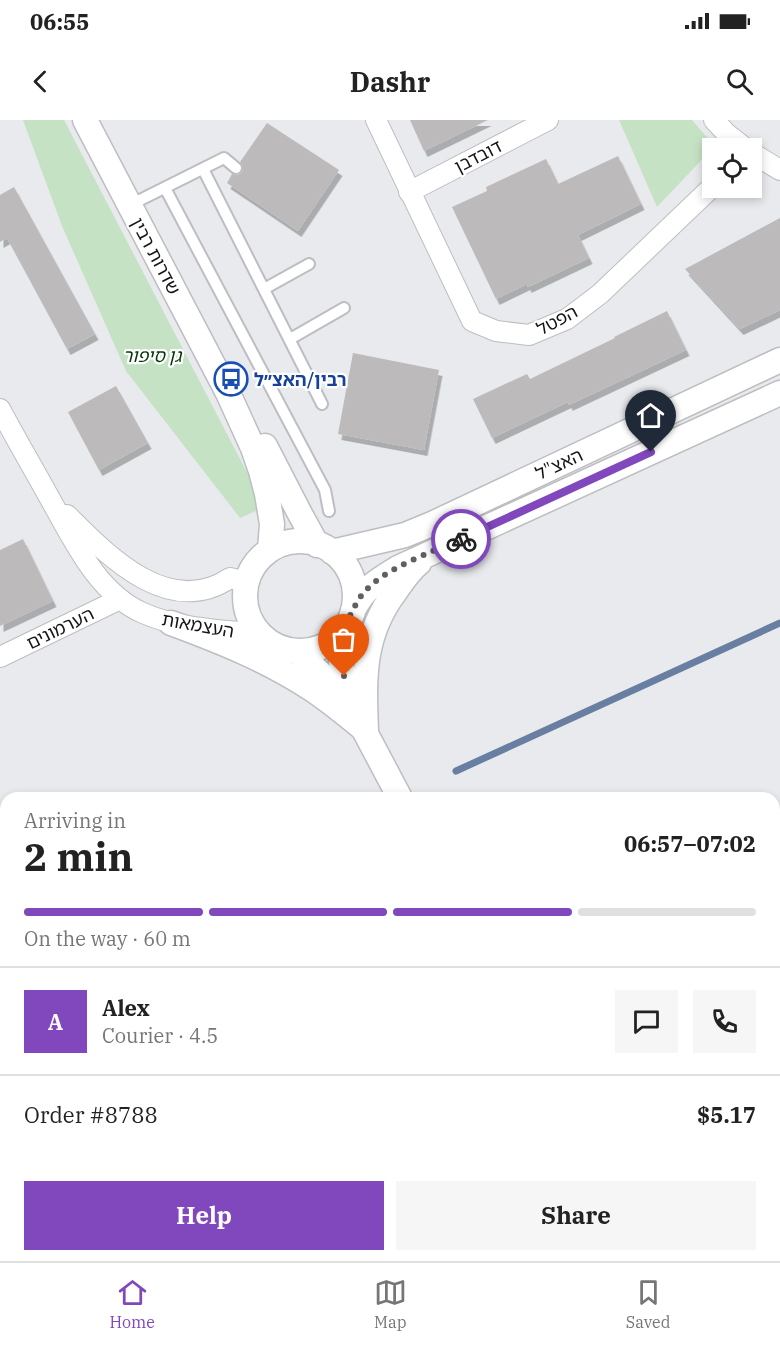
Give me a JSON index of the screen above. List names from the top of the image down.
{
  "streets": {
    "street": [
      "דובדבן",
      "שדרות רבין",
      "הפטל",
      "האצ\"ל",
      "העצמאות",
      "הערמונים"
    ]
  },
  "crossings": [
    ["דובדבן", "הפטל"],
    ["שדרות רבין", "האצ\"ל"],
    ["שדרות רבין", "העצמאות"],
    ["האצ\"ל", "העצמאות"],
    ["העצמאות", "הערמונים"]
  ],
  "parks": ["גן סיפור"],
  "places": {
    "bus stop": ["רבין/האצ״ל"]
  },
  "page": {
    "status": "06:55",
    "header": "Dashr",
    "heading": ["2 min", "Arriving in", "06:57–07:02"],
    "panel": [
      "Alex",
      "Courier · 4.5",
      "Order #8788",
      "$5.17"
    ],
    "bar": "On the way · 60 m",
    "round": "A",
    "buttons": ["Help", "Share"],
    "tabs": ["Home", "Map", "Saved"]
  }
}
